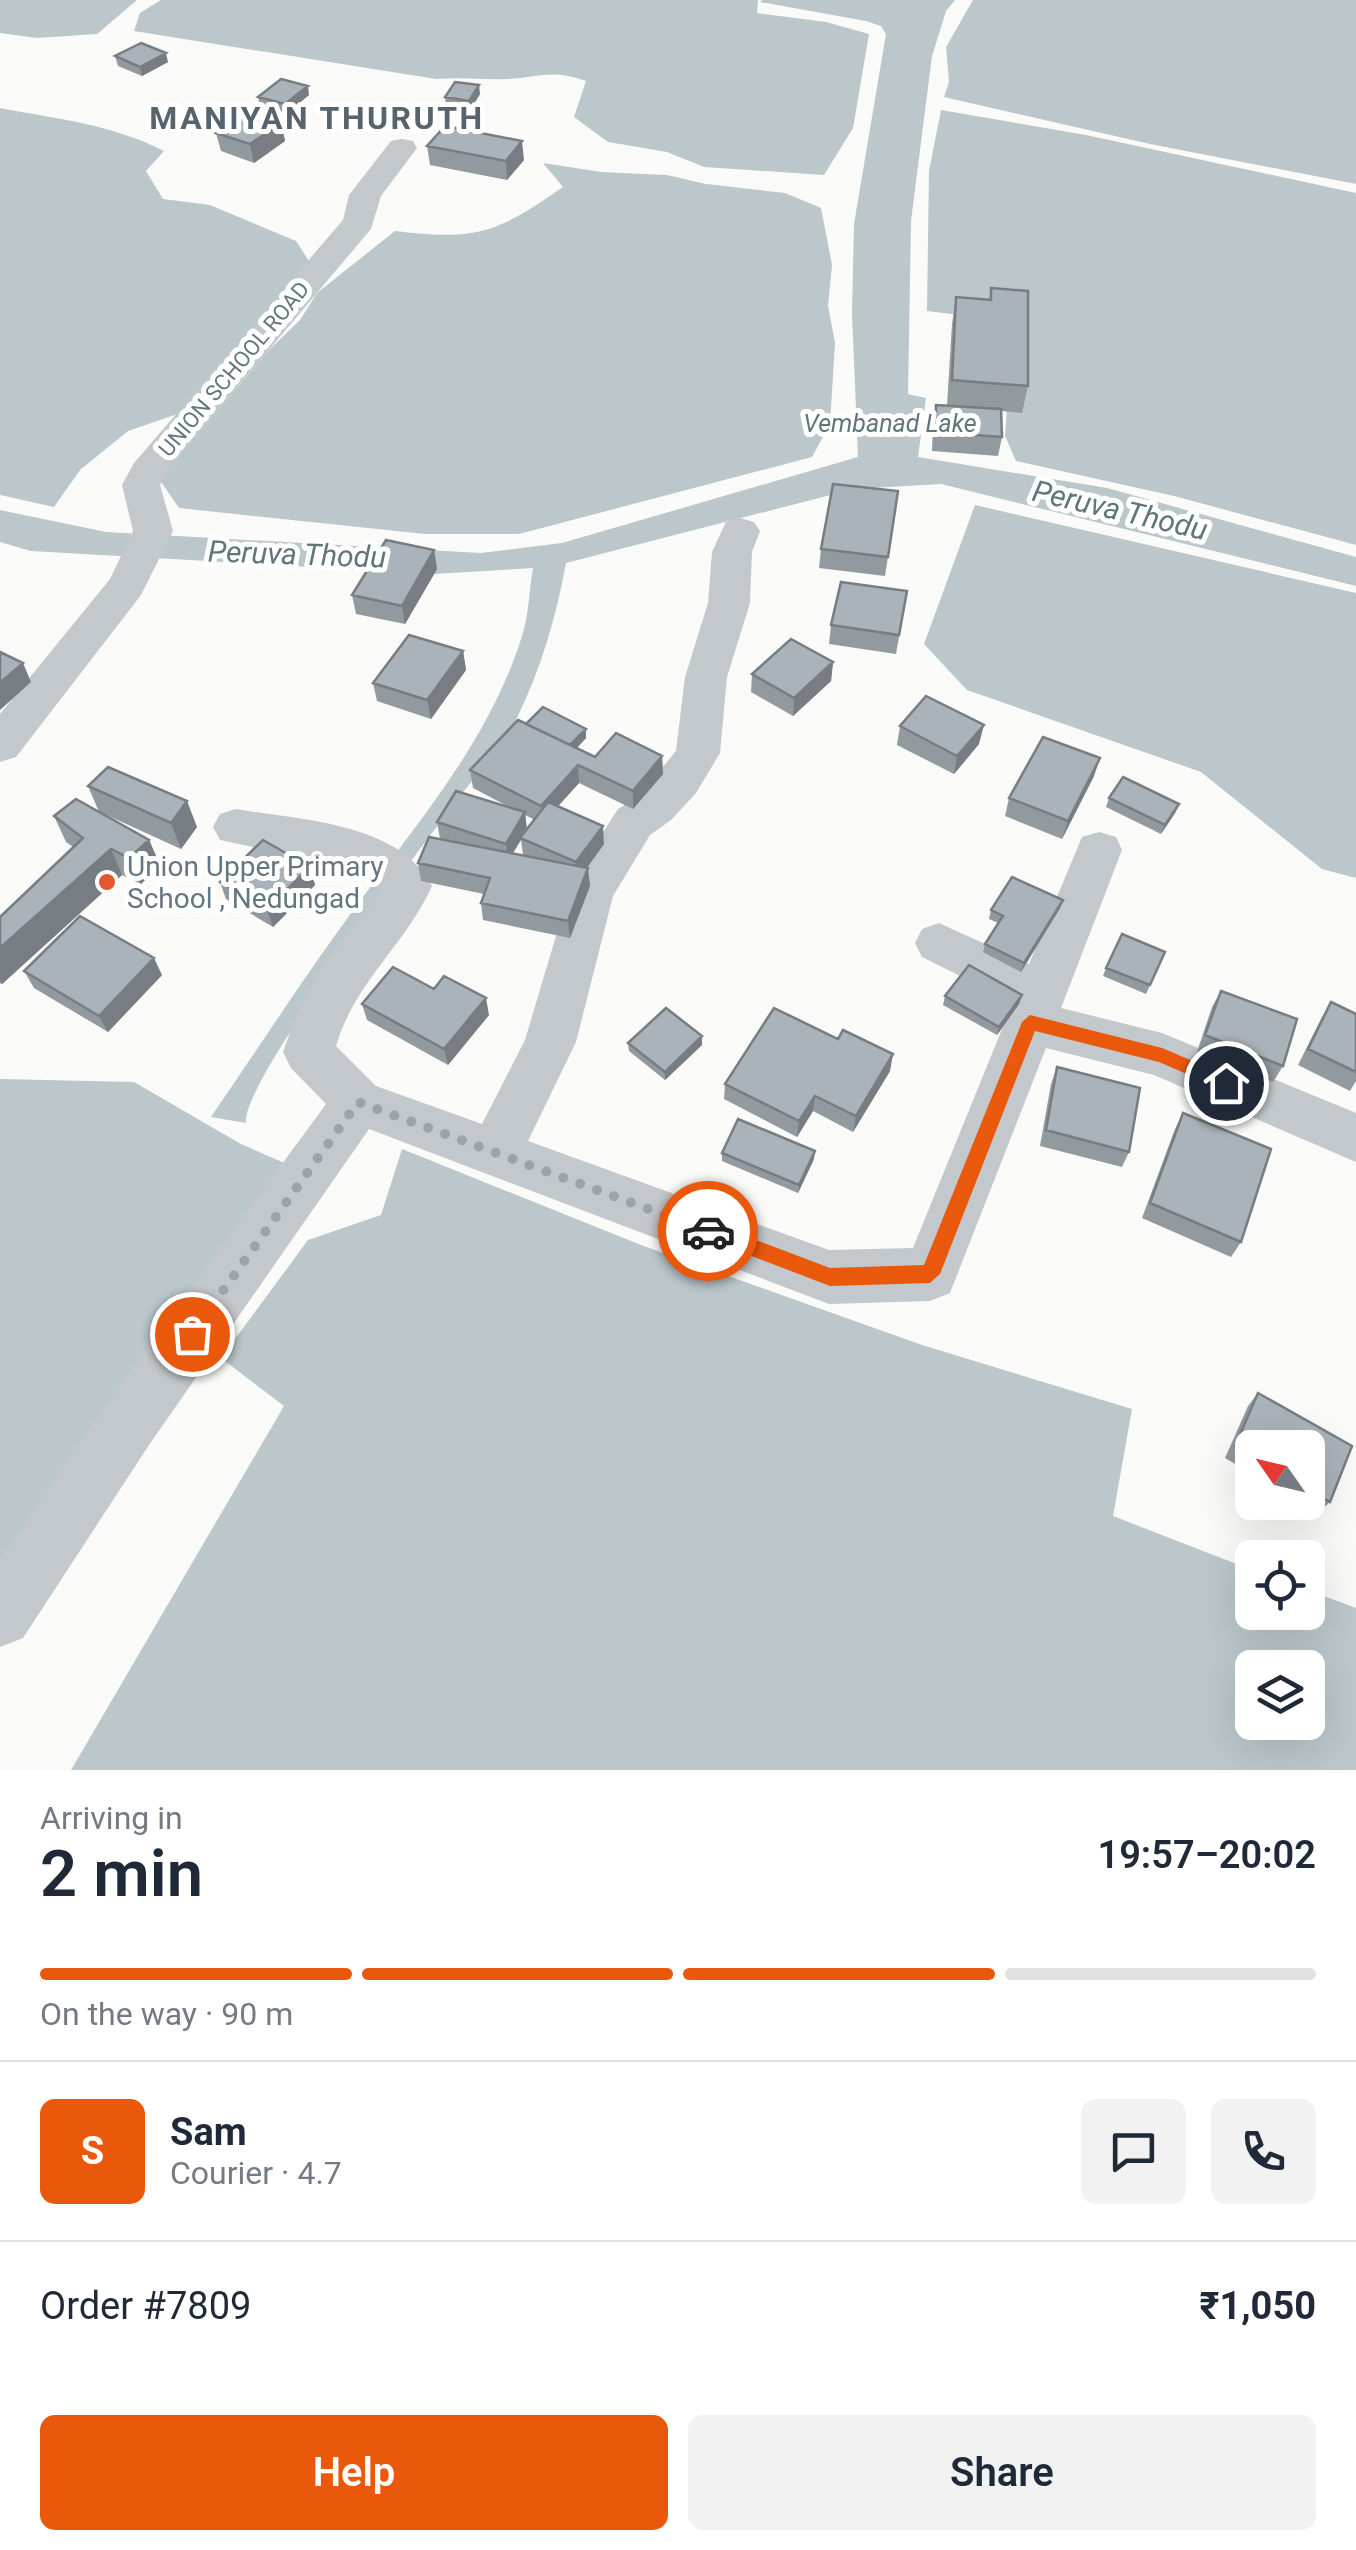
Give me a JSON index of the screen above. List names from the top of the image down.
{
  "streets": {
    "street": ["UNION SCHOOL ROAD"]
  },
  "districts": ["MANIYAN THURUTH"],
  "water": ["Vembanad Lake", "Peruva Thodu"],
  "places": ["Union Upper Primary School , Nedungad"],
  "north": "top left",
  "page": {
    "heading": ["2 min", "Arriving in", "19:57–20:02"],
    "panel": [
      "Sam",
      "Courier · 4.7",
      "Order #7809",
      "₹1,050"
    ],
    "bar": "On the way · 90 m",
    "round": "S",
    "buttons": ["Help", "Share"]
  }
}
